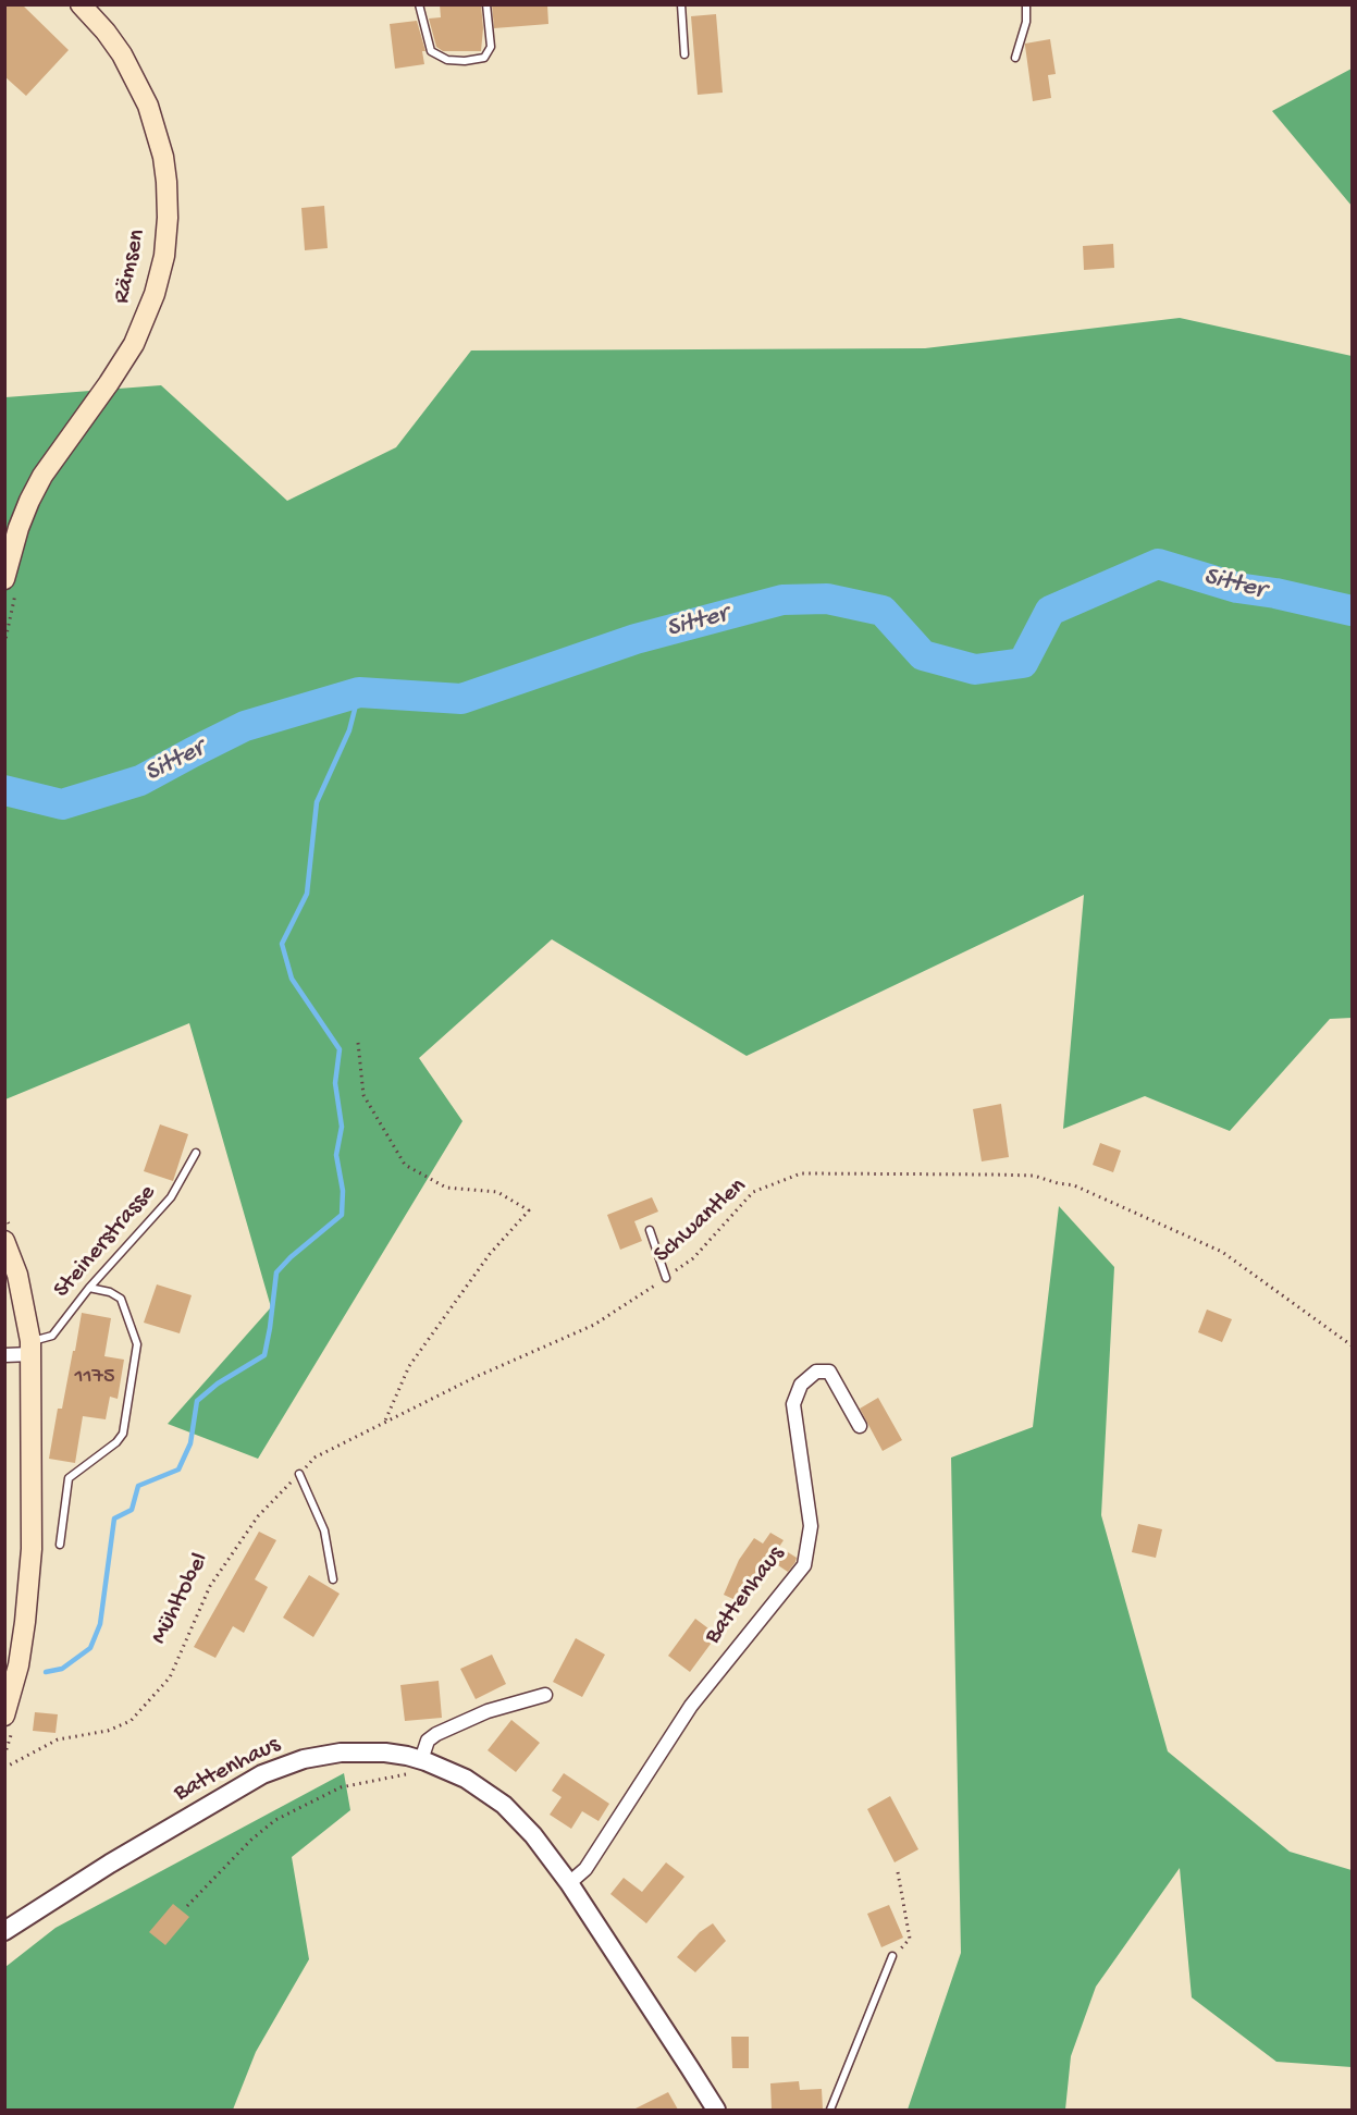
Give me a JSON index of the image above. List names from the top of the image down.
{
  "streets": {
    "main road": ["Rämsen"],
    "street": ["Battenhaus"],
    "lane": ["Steinerstrasse"],
    "path": ["Schwantlen", "Mühltobel"]
  },
  "crossings": [
    ["Schwantlen", "Mühltobel"]
  ],
  "water": ["Sitter"],
  "house_numbers": ["1175"]
}
